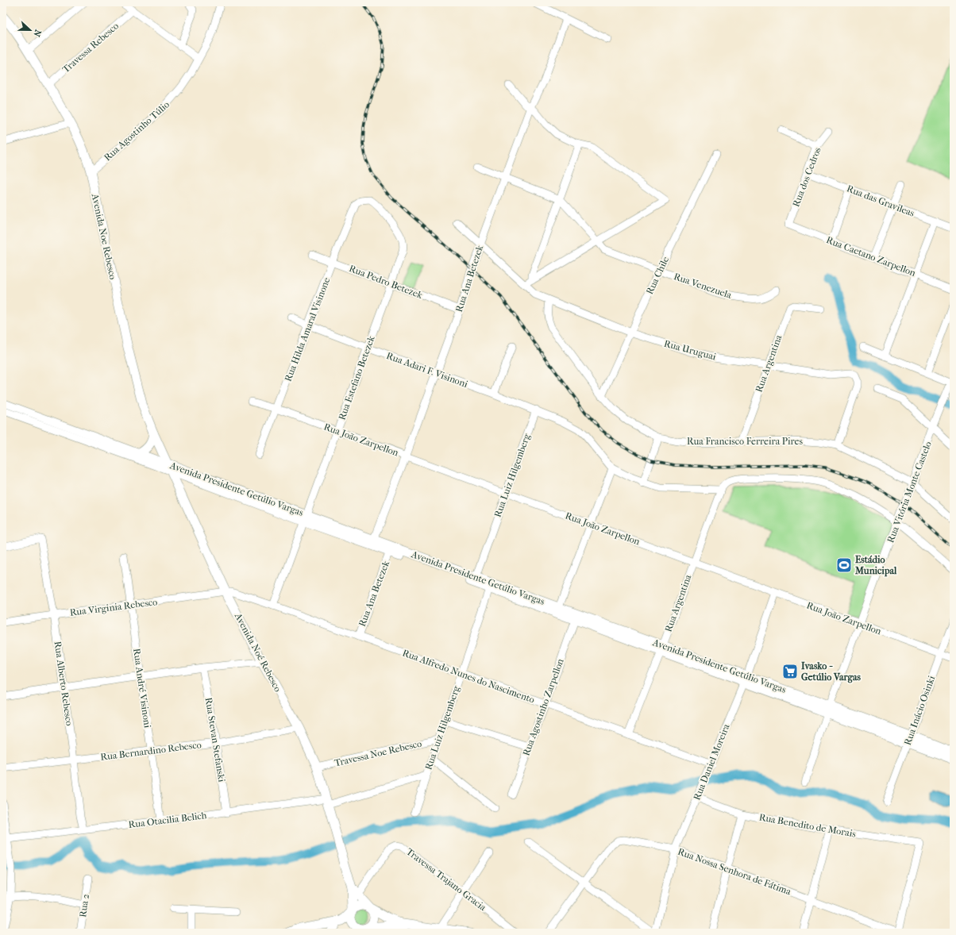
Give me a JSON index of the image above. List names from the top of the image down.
{
  "streets": {
    "main road": ["Avenida Noe Rebesco", "Avenida Presidente Getúlio Vargas", "Avenida Noé Rebesco"],
    "street": [
      "Travessa Rebesco",
      "Rua Agostinho Túlio",
      "Rua dos Cedros",
      "Rua das Gravileas",
      "Rua Caetano Zarpellon",
      "Rua Chile",
      "Rua Ana Betezek",
      "Rua Pedro Betezek",
      "Rua Venezuela",
      "Rua Hilda Amaral Visinone",
      "Rua Uruguai",
      "Rua Argentina",
      "Rua Adari F. Visinoni",
      "Rua Estefano Betezek",
      "Rua João Zarpellon",
      "Rua Francisco Ferreira Pires",
      "Rua Luiz Hilgemberg",
      "Rua Vitória Monte Castelo",
      "Rua Virginia Rebesco",
      "Rua Alfredo Nunes do Nascimento",
      "Rua Alberto Rebesco",
      "Rua André Visinoni",
      "Rua Agostinho Zarpellon",
      "Rua Inácio Osinki",
      "Rua Stevan Stefanski",
      "Rua Bernardino Rebesco",
      "Travessa Noe Rebesco",
      "Rua Daniel Moreira",
      "Rua Otacilia Belich",
      "Rua Benedito de Morais",
      "Rua Nossa Senhora de Fátima",
      "Travessa Trajano Gracia",
      "Rua 2"
    ]
  },
  "crossings": [
    ["Travessa Rebesco", "Avenida Noe Rebesco"],
    ["Rua Agostinho Túlio", "Avenida Noe Rebesco"],
    ["Rua dos Cedros", "Rua das Gravileas"],
    ["Rua dos Cedros", "Rua Caetano Zarpellon"],
    ["Avenida Noe Rebesco", "Avenida Presidente Getúlio Vargas"],
    ["Avenida Noe Rebesco", "Avenida Noé Rebesco"],
    ["Rua Chile", "Rua Venezuela"],
    ["Rua Chile", "Rua Uruguai"],
    ["Rua Chile", "Rua Francisco Ferreira Pires"],
    ["Rua Ana Betezek", "Rua Pedro Betezek"],
    ["Rua Ana Betezek", "Rua Uruguai"],
    ["Rua Ana Betezek", "Rua Adari F. Visinoni"],
    ["Rua Ana Betezek", "Rua João Zarpellon"],
    ["Rua Ana Betezek", "Avenida Presidente Getúlio Vargas"],
    ["Rua Ana Betezek", "Rua Alfredo Nunes do Nascimento"],
    ["Rua Pedro Betezek", "Rua Hilda Amaral Visinone"],
    ["Rua Pedro Betezek", "Rua Estefano Betezek"],
    ["Rua Hilda Amaral Visinone", "Rua Adari F. Visinoni"],
    ["Rua Hilda Amaral Visinone", "Rua Estefano Betezek"],
    ["Rua Hilda Amaral Visinone", "Rua João Zarpellon"],
    ["Rua Uruguai", "Rua Argentina"],
    ["Rua Uruguai", "Rua Francisco Ferreira Pires"],
    ["Rua Argentina", "Rua João Zarpellon"],
    ["Rua Argentina", "Rua Francisco Ferreira Pires"],
    ["Rua Argentina", "Avenida Presidente Getúlio Vargas"],
    ["Rua Argentina", "Rua Alfredo Nunes do Nascimento"],
    ["Rua Adari F. Visinoni", "Rua Estefano Betezek"],
    ["Rua Adari F. Visinoni", "Rua Luiz Hilgemberg"],
    ["Rua Estefano Betezek", "Rua João Zarpellon"],
    ["Rua Estefano Betezek", "Avenida Presidente Getúlio Vargas"],
    ["Rua Estefano Betezek", "Rua Alfredo Nunes do Nascimento"],
    ["Rua João Zarpellon", "Rua Luiz Hilgemberg"],
    ["Rua João Zarpellon", "Rua Vitória Monte Castelo"],
    ["Rua João Zarpellon", "Rua Inácio Osinki"],
    ["Rua João Zarpellon", "Rua Daniel Moreira"],
    ["Rua Francisco Ferreira Pires", "Rua Vitória Monte Castelo"],
    ["Rua Luiz Hilgemberg", "Avenida Presidente Getúlio Vargas"],
    ["Rua Luiz Hilgemberg", "Rua Alfredo Nunes do Nascimento"],
    ["Rua Luiz Hilgemberg", "Travessa Noe Rebesco"],
    ["Rua Luiz Hilgemberg", "Rua Otacilia Belich"],
    ["Avenida Presidente Getúlio Vargas", "Rua Vitória Monte Castelo"],
    ["Avenida Presidente Getúlio Vargas", "Avenida Noé Rebesco"],
    ["Avenida Presidente Getúlio Vargas", "Rua Agostinho Zarpellon"],
    ["Avenida Presidente Getúlio Vargas", "Rua Inácio Osinki"],
    ["Avenida Presidente Getúlio Vargas", "Rua Daniel Moreira"],
    ["Rua Virginia Rebesco", "Avenida Noé Rebesco"],
    ["Rua Virginia Rebesco", "Rua Alfredo Nunes do Nascimento"],
    ["Rua Virginia Rebesco", "Rua Alberto Rebesco"],
    ["Rua Virginia Rebesco", "Rua André Visinoni"],
    ["Avenida Noé Rebesco", "Rua Alfredo Nunes do Nascimento"],
    ["Avenida Noé Rebesco", "Rua Bernardino Rebesco"],
    ["Avenida Noé Rebesco", "Travessa Noe Rebesco"],
    ["Avenida Noé Rebesco", "Rua Otacilia Belich"],
    ["Rua Alfredo Nunes do Nascimento", "Rua Agostinho Zarpellon"],
    ["Rua Alfredo Nunes do Nascimento", "Rua Daniel Moreira"],
    ["Rua Alberto Rebesco", "Rua Bernardino Rebesco"],
    ["Rua Alberto Rebesco", "Rua Otacilia Belich"],
    ["Rua André Visinoni", "Rua Bernardino Rebesco"],
    ["Rua André Visinoni", "Rua Otacilia Belich"],
    ["Rua Stevan Stefanski", "Rua Bernardino Rebesco"],
    ["Rua Stevan Stefanski", "Rua Otacilia Belich"],
    ["Rua Daniel Moreira", "Rua Benedito de Morais"],
    ["Rua Daniel Moreira", "Rua Nossa Senhora de Fátima"],
    ["Rua Benedito de Morais", "Rua Nossa Senhora de Fátima"]
  ],
  "places": {
    "sports": ["Estádio Municipal"],
    "supermarket": ["Ivasko - Getúlio Vargas"]
  },
  "north": "right"
}
